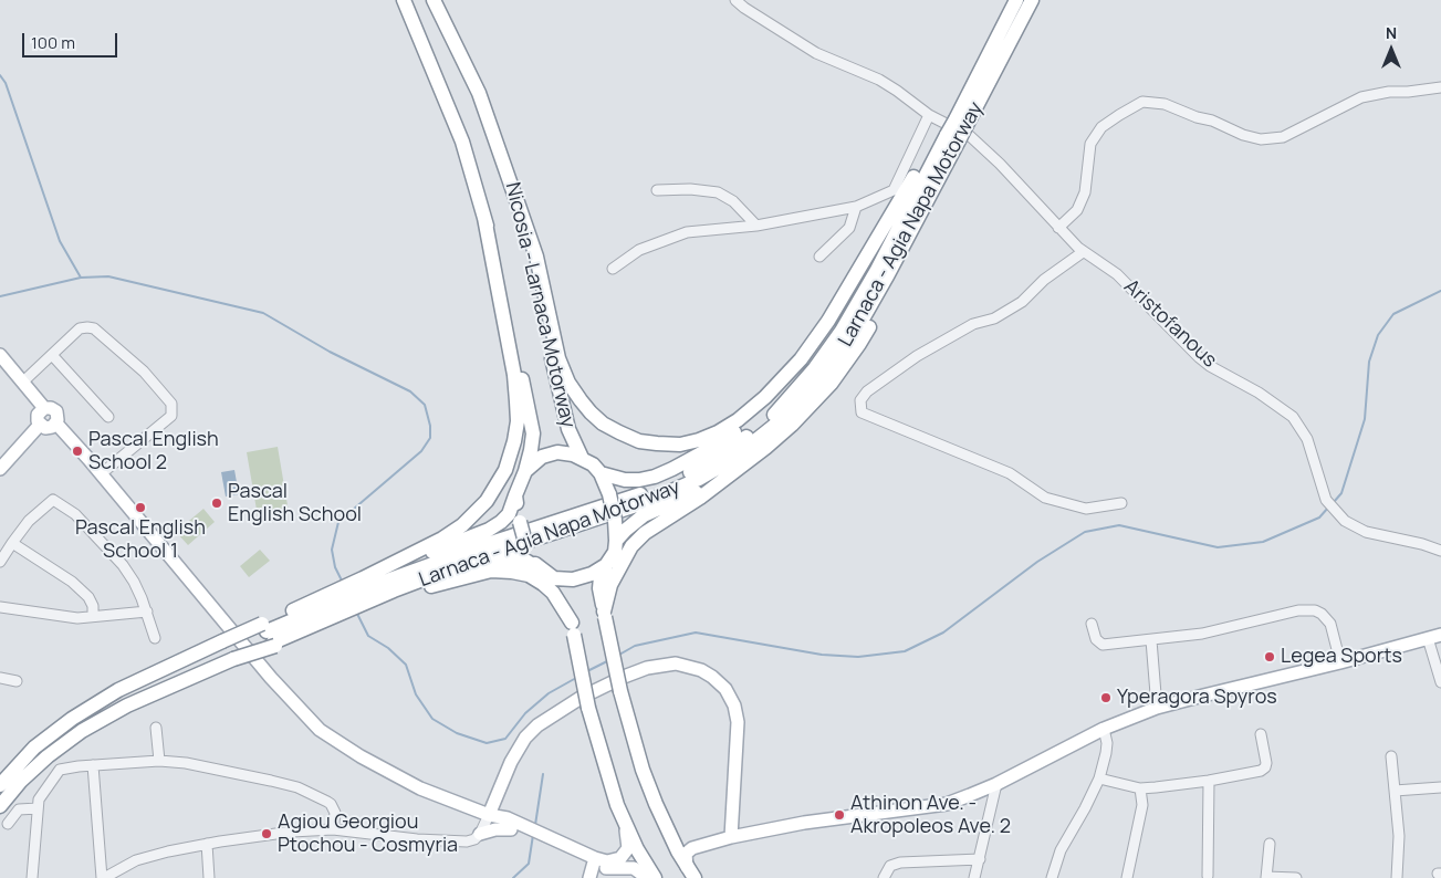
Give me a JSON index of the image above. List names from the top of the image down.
{
  "streets": {
    "highway": ["Larnaca - Agia Napa Motorway", "Nicosia - Larnaca Motorway"],
    "street": ["Aristofanous"]
  },
  "crossings": [
    ["Larnaca - Agia Napa Motorway", "Aristofanous"]
  ],
  "places": [
    "Pascal English School 2",
    "Pascal English School",
    "Pascal English School 1",
    "Legea Sports",
    "Yperagora Spyros",
    "Athinon Ave. - Akropoleos Ave. 2",
    "Agiou Georgiou Ptochou - Cosmyria"
  ],
  "scale_bar": "100 m",
  "north": "top"
}
